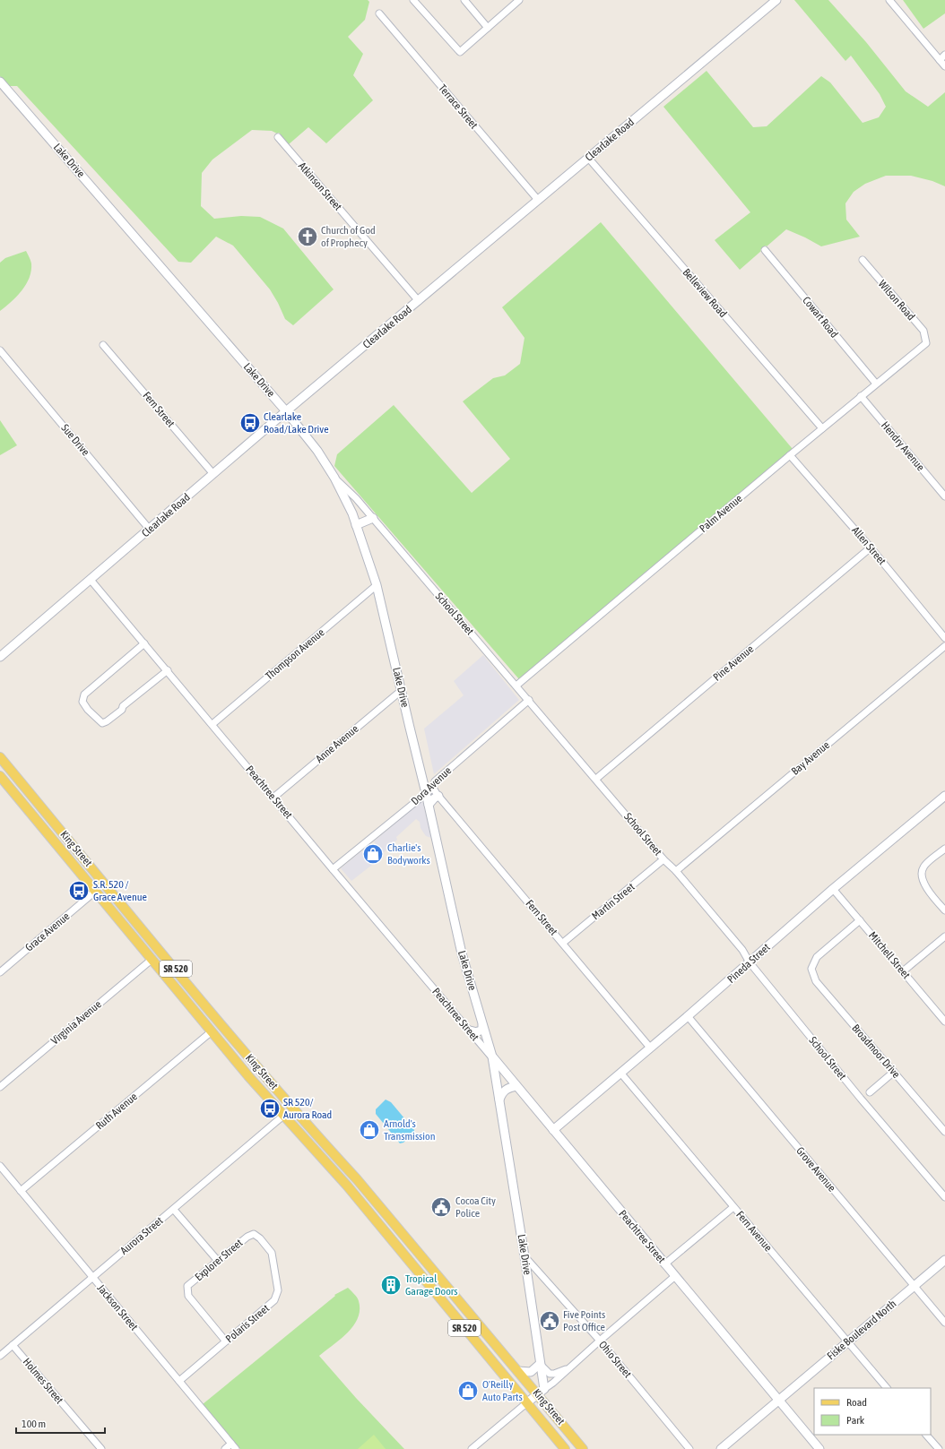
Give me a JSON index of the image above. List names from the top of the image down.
{
  "streets": {
    "main road": ["King Street", "SR 520"],
    "street": [
      "Terrace Street",
      "Clearlake Road",
      "Lake Drive",
      "Atkinson Street",
      "Belleview Road",
      "Wilson Road",
      "Cowart Road",
      "Fern Street",
      "Sue Drive",
      "Hendry Avenue",
      "Palm Avenue",
      "Allen Street",
      "School Street",
      "Thompson Avenue",
      "Pine Avenue",
      "Anne Avenue",
      "Bay Avenue",
      "Dora Avenue",
      "Peachtree Street",
      "Martin Street",
      "Grace Avenue",
      "Mitchell Street",
      "Pineda Street",
      "Virginia Avenue",
      "Broadmoor Drive",
      "Ruth Avenue",
      "Grove Avenue",
      "Fern Avenue",
      "Aurora Street",
      "Explorer Street",
      "Jackson Street",
      "Polaris Street",
      "Fiske Boulevard North",
      "Ohio Street",
      "Holmes Street"
    ]
  },
  "crossings": [
    ["Terrace Street", "Clearlake Road"],
    ["Clearlake Road", "Lake Drive"],
    ["Clearlake Road", "Atkinson Street"],
    ["Clearlake Road", "Belleview Road"],
    ["Clearlake Road", "Fern Street"],
    ["Clearlake Road", "Sue Drive"],
    ["Clearlake Road", "Peachtree Street"],
    ["Lake Drive", "Fern Street"],
    ["Lake Drive", "School Street"],
    ["Lake Drive", "Thompson Avenue"],
    ["Lake Drive", "Anne Avenue"],
    ["Lake Drive", "Dora Avenue"],
    ["Lake Drive", "Peachtree Street"],
    ["Lake Drive", "King Street"],
    ["Lake Drive", "Ohio Street"],
    ["Belleview Road", "Palm Avenue"],
    ["Wilson Road", "Palm Avenue"],
    ["Cowart Road", "Palm Avenue"],
    ["Fern Street", "Dora Avenue"],
    ["Fern Street", "Martin Street"],
    ["Fern Street", "Pineda Street"],
    ["Hendry Avenue", "Palm Avenue"],
    ["Palm Avenue", "Allen Street"],
    ["Palm Avenue", "School Street"],
    ["Allen Street", "Pine Avenue"],
    ["School Street", "Pine Avenue"],
    ["School Street", "Bay Avenue"],
    ["School Street", "Dora Avenue"],
    ["School Street", "Martin Street"],
    ["School Street", "Pineda Street"],
    ["Thompson Avenue", "Peachtree Street"],
    ["Anne Avenue", "Peachtree Street"],
    ["Dora Avenue", "Peachtree Street"],
    ["Peachtree Street", "Pineda Street"],
    ["Peachtree Street", "Fiske Boulevard North"],
    ["King Street", "Grace Avenue"],
    ["King Street", "Virginia Avenue"],
    ["King Street", "Ruth Avenue"],
    ["King Street", "Aurora Street"],
    ["Mitchell Street", "Pineda Street"],
    ["Mitchell Street", "Broadmoor Drive"],
    ["Pineda Street", "Grove Avenue"],
    ["Pineda Street", "Fern Avenue"],
    ["Ruth Avenue", "Jackson Street"],
    ["Grove Avenue", "Fiske Boulevard North"],
    ["Fern Avenue", "Fiske Boulevard North"],
    ["Aurora Street", "Jackson Street"],
    ["Aurora Street", "Holmes Street"],
    ["Explorer Street", "Polaris Street"],
    ["Jackson Street", "Polaris Street"]
  ],
  "places": {
    "church": ["Church of God of Prophecy"],
    "bus stop": ["Clearlake Road/Lake Drive", "S.R. 520 / Grace Avenue", "SR 520/ Aurora Road"],
    "shop": ["Charlie's Bodyworks", "Arnold's Transmission", "O'Reilly Auto Parts"],
    "public building": ["Cocoa City Police", "Five Points Post Office"],
    "building": ["Tropical Garage Doors"]
  },
  "legend": ["Road", "Park"],
  "scale_bar": "100 m"
}
